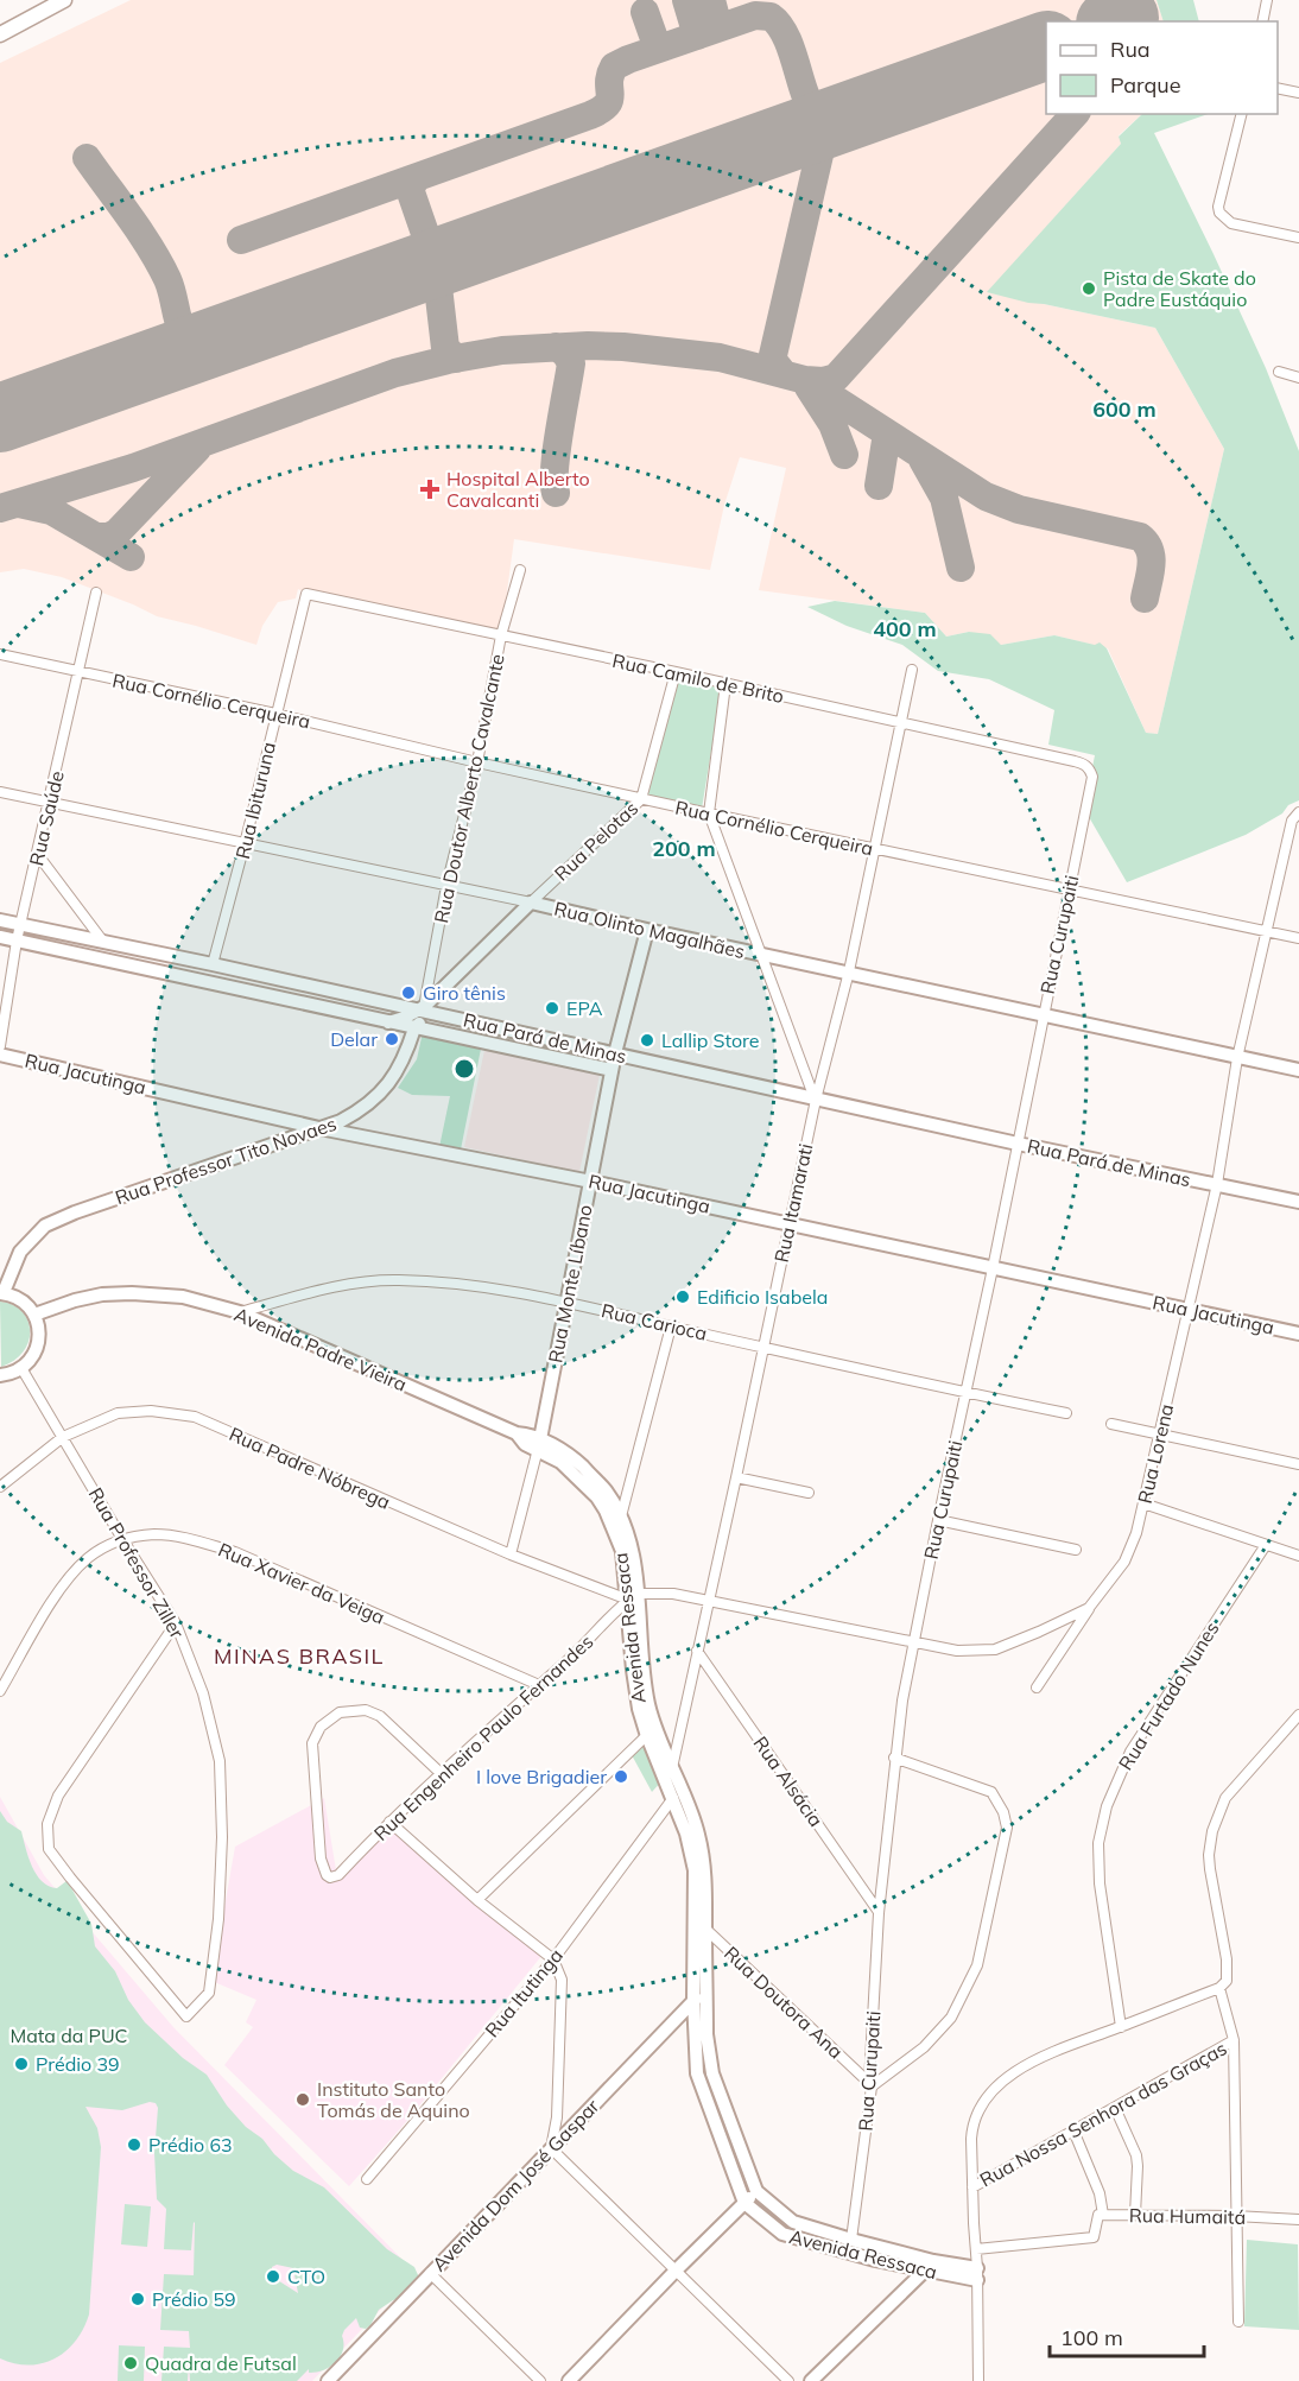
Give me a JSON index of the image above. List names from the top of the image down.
{
  "streets": {
    "street": [
      "Rua Camilo de Brito",
      "Rua Cornélio Cerqueira",
      "Rua Doutor Alberto Cavalcante",
      "Rua Ibituruna",
      "Rua Saúde",
      "Rua Pelotas",
      "Rua Olinto Magalhães",
      "Rua Curupaiti",
      "Rua Pará de Minas",
      "Rua Jacutinga",
      "Rua Professor Tito Novaes",
      "Rua Itamarati",
      "Rua Monte Líbano",
      "Rua Carioca",
      "Avenida Padre Vieira",
      "Rua Lorena",
      "Rua Padre Nóbrega",
      "Rua Professor Ziller",
      "Rua Xavier da Veiga",
      "Avenida Ressaca",
      "Rua Furtado Nunes",
      "Rua Engenheiro Paulo Fernandes",
      "Rua Alsácia",
      "Rua Itutinga",
      "Rua Doutora Ana",
      "Rua Nossa Senhora das Graças",
      "Avenida Dom José Gaspar",
      "Rua Humaitá"
    ]
  },
  "crossings": [
    ["Rua Camilo de Brito", "Rua Doutor Alberto Cavalcante"],
    ["Rua Camilo de Brito", "Rua Ibituruna"],
    ["Rua Camilo de Brito", "Rua Pelotas"],
    ["Rua Camilo de Brito", "Rua Curupaiti"],
    ["Rua Camilo de Brito", "Rua Itamarati"],
    ["Rua Cornélio Cerqueira", "Rua Doutor Alberto Cavalcante"],
    ["Rua Cornélio Cerqueira", "Rua Ibituruna"],
    ["Rua Cornélio Cerqueira", "Rua Saúde"],
    ["Rua Cornélio Cerqueira", "Rua Pelotas"],
    ["Rua Cornélio Cerqueira", "Rua Curupaiti"],
    ["Rua Cornélio Cerqueira", "Rua Itamarati"],
    ["Rua Cornélio Cerqueira", "Rua Lorena"],
    ["Rua Doutor Alberto Cavalcante", "Rua Pelotas"],
    ["Rua Doutor Alberto Cavalcante", "Rua Olinto Magalhães"],
    ["Rua Doutor Alberto Cavalcante", "Rua Pará de Minas"],
    ["Rua Ibituruna", "Rua Olinto Magalhães"],
    ["Rua Ibituruna", "Rua Pará de Minas"],
    ["Rua Saúde", "Rua Olinto Magalhães"],
    ["Rua Saúde", "Rua Pará de Minas"],
    ["Rua Pelotas", "Rua Olinto Magalhães"],
    ["Rua Pelotas", "Rua Pará de Minas"],
    ["Rua Olinto Magalhães", "Rua Curupaiti"],
    ["Rua Olinto Magalhães", "Rua Itamarati"],
    ["Rua Olinto Magalhães", "Rua Monte Líbano"],
    ["Rua Olinto Magalhães", "Rua Lorena"],
    ["Rua Curupaiti", "Rua Pará de Minas"],
    ["Rua Curupaiti", "Rua Jacutinga"],
    ["Rua Curupaiti", "Rua Carioca"],
    ["Rua Curupaiti", "Rua Lorena"],
    ["Rua Curupaiti", "Avenida Ressaca"],
    ["Rua Curupaiti", "Rua Alsácia"],
    ["Rua Curupaiti", "Rua Doutora Ana"],
    ["Rua Pará de Minas", "Rua Professor Tito Novaes"],
    ["Rua Pará de Minas", "Rua Itamarati"],
    ["Rua Pará de Minas", "Rua Monte Líbano"],
    ["Rua Pará de Minas", "Rua Lorena"],
    ["Rua Jacutinga", "Rua Professor Tito Novaes"],
    ["Rua Jacutinga", "Rua Itamarati"],
    ["Rua Jacutinga", "Rua Monte Líbano"],
    ["Rua Jacutinga", "Rua Lorena"],
    ["Rua Itamarati", "Rua Carioca"],
    ["Rua Itamarati", "Rua Lorena"],
    ["Rua Itamarati", "Avenida Ressaca"],
    ["Rua Itamarati", "Rua Alsácia"],
    ["Rua Monte Líbano", "Rua Carioca"],
    ["Rua Monte Líbano", "Rua Padre Nóbrega"],
    ["Rua Monte Líbano", "Avenida Ressaca"],
    ["Rua Carioca", "Avenida Padre Vieira"],
    ["Avenida Padre Vieira", "Avenida Ressaca"],
    ["Rua Lorena", "Rua Padre Nóbrega"],
    ["Rua Lorena", "Avenida Ressaca"],
    ["Rua Lorena", "Rua Engenheiro Paulo Fernandes"],
    ["Rua Padre Nóbrega", "Rua Professor Ziller"],
    ["Rua Padre Nóbrega", "Avenida Ressaca"],
    ["Rua Padre Nóbrega", "Rua Engenheiro Paulo Fernandes"],
    ["Rua Professor Ziller", "Rua Xavier da Veiga"],
    ["Rua Xavier da Veiga", "Rua Engenheiro Paulo Fernandes"],
    ["Avenida Ressaca", "Rua Engenheiro Paulo Fernandes"],
    ["Avenida Ressaca", "Rua Itutinga"],
    ["Avenida Ressaca", "Rua Doutora Ana"],
    ["Avenida Ressaca", "Avenida Dom José Gaspar"]
  ],
  "districts": ["MINAS BRASIL"],
  "parks": ["Mata da PUC"],
  "places": {
    "other": [
      "Pista de Skate do Padre Eustáquio",
      "Giro tênis",
      "EPA",
      "Delar",
      "Lallip Store",
      "Edificio Isabela",
      "I love Brigadier",
      "Prédio 39",
      "Instituto Santo Tomás de Aquino",
      "Prédio 63",
      "CTO",
      "Prédio 59",
      "Quadra de Futsal"
    ],
    "health": ["Hospital Alberto Cavalcanti"]
  },
  "legend": ["Rua", "Parque"],
  "scale_bar": "100 m",
  "rings": ["600 m", "400 m", "200 m"]
}
